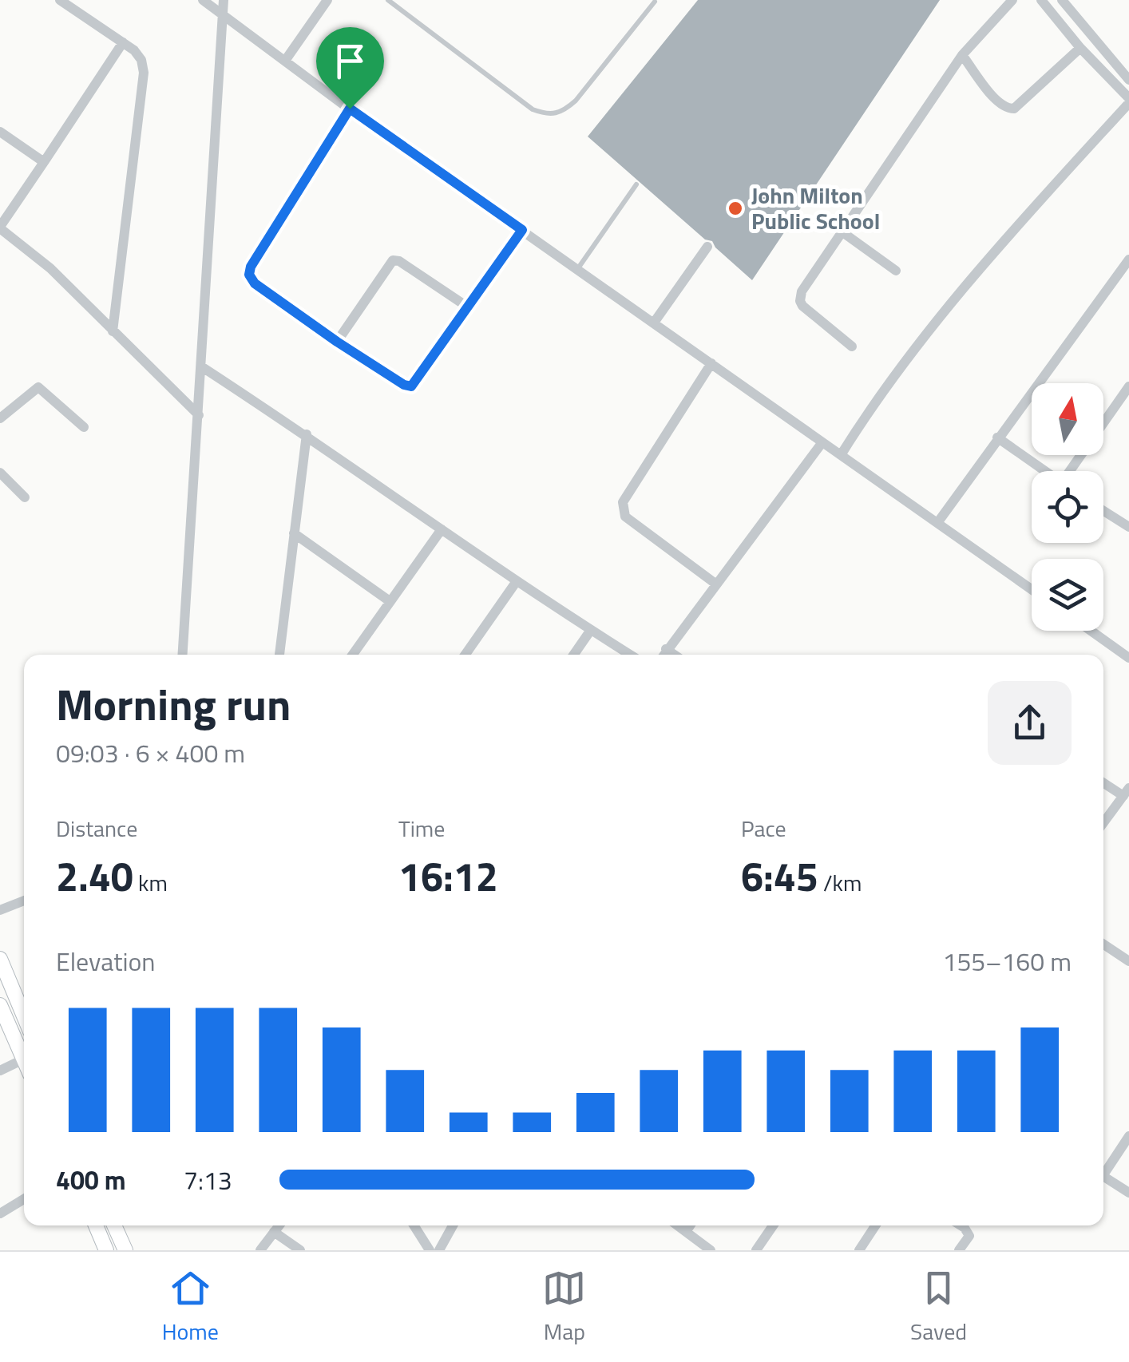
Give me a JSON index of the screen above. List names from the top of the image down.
{
  "places": ["John Milton Public School"],
  "north": "top",
  "page": {
    "heading": ["Morning run", "09:03 · 6 × 400 m"],
    "stats": [
      ["Distance", "2.40 km"],
      ["Time", "16:12"],
      ["Pace", "6:45 /km"]
    ],
    "chart": ["Elevation", "155–160 m"],
    "list": [
      {
        "name": "400 m",
        "note": "7:13"
      }
    ],
    "tabs": ["Home", "Map", "Saved"]
  }
}
